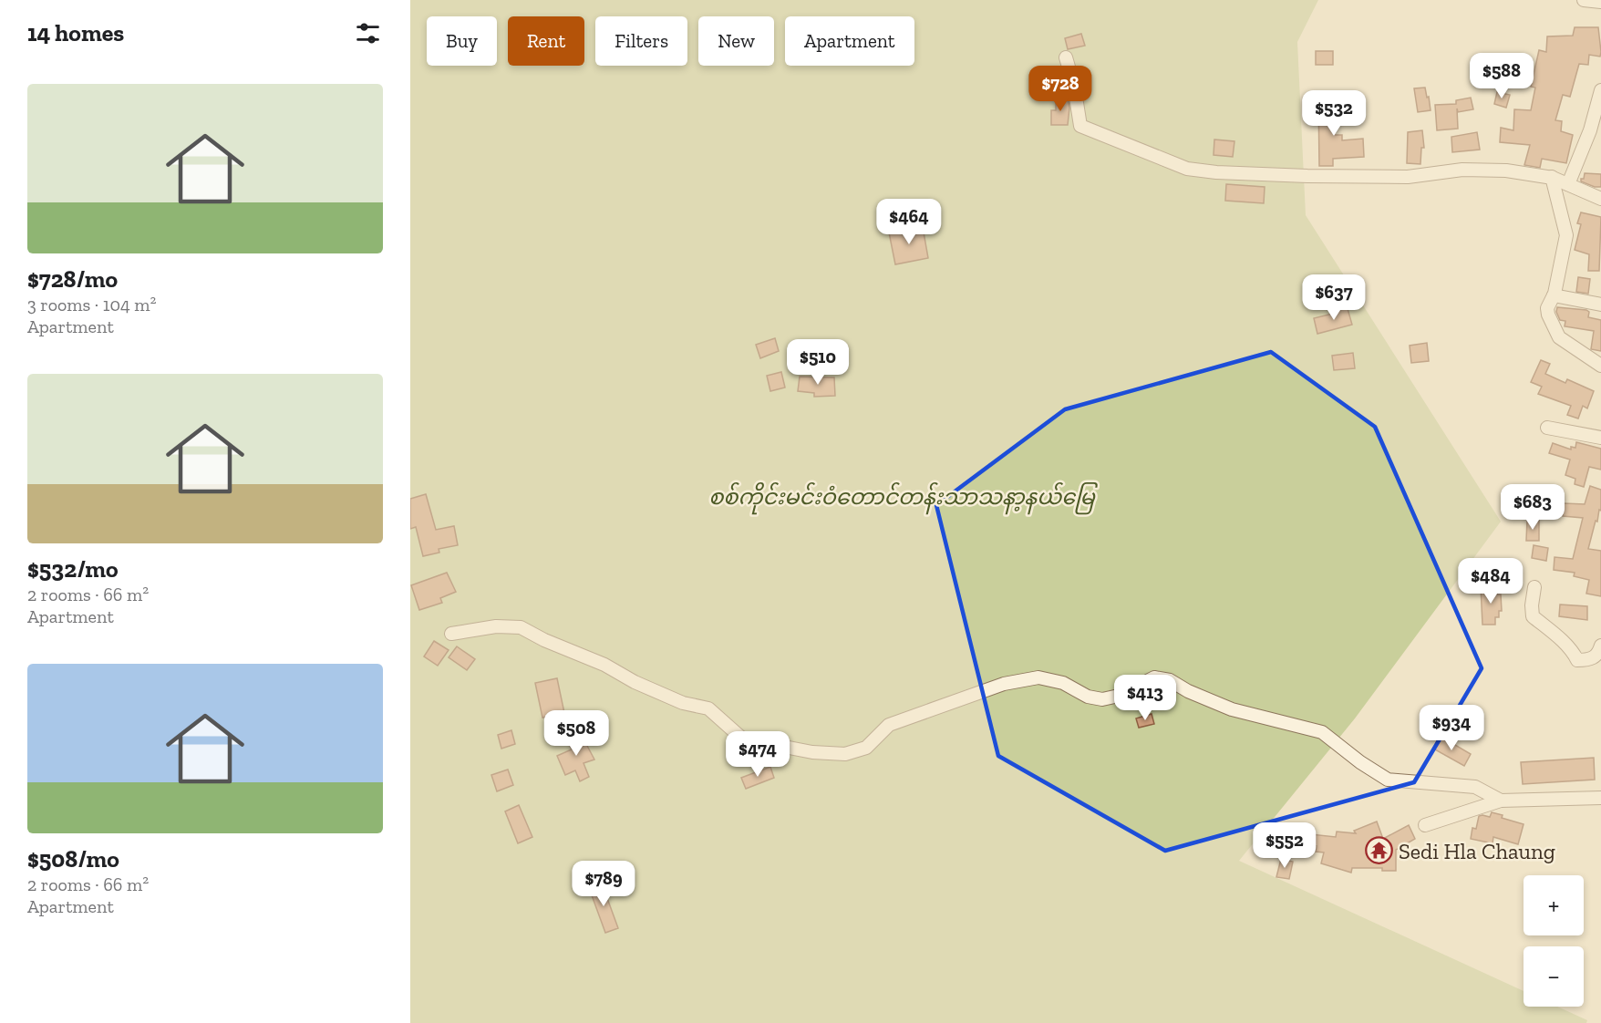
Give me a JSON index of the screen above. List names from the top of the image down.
{
  "parks": ["စစ်ကိုင်းမင်းဝံတောင်တန်းသာသနာ့နယ်မြေ"],
  "places": {
    "temple": ["Sedi Hla Chaung"]
  },
  "page": {
    "heading": "14 homes",
    "chip": [
      "Buy",
      "Rent",
      "Filters",
      "New",
      "Apartment"
    ],
    "price": [
      "$588",
      "$728",
      "$532",
      "$464",
      "$637",
      "$510",
      "$683",
      "$484",
      "$413",
      "$934",
      "$508",
      "$474",
      "$552",
      "$789"
    ],
    "list": [
      {
        "name": "$728/mo",
        "note": "3 rooms · 104 m² · Apartment"
      },
      {
        "name": "$532/mo",
        "note": "2 rooms · 66 m² · Apartment"
      },
      {
        "name": "$508/mo",
        "note": "2 rooms · 66 m² · Apartment"
      }
    ],
    "map_buttons": ["+", "−"]
  }
}
